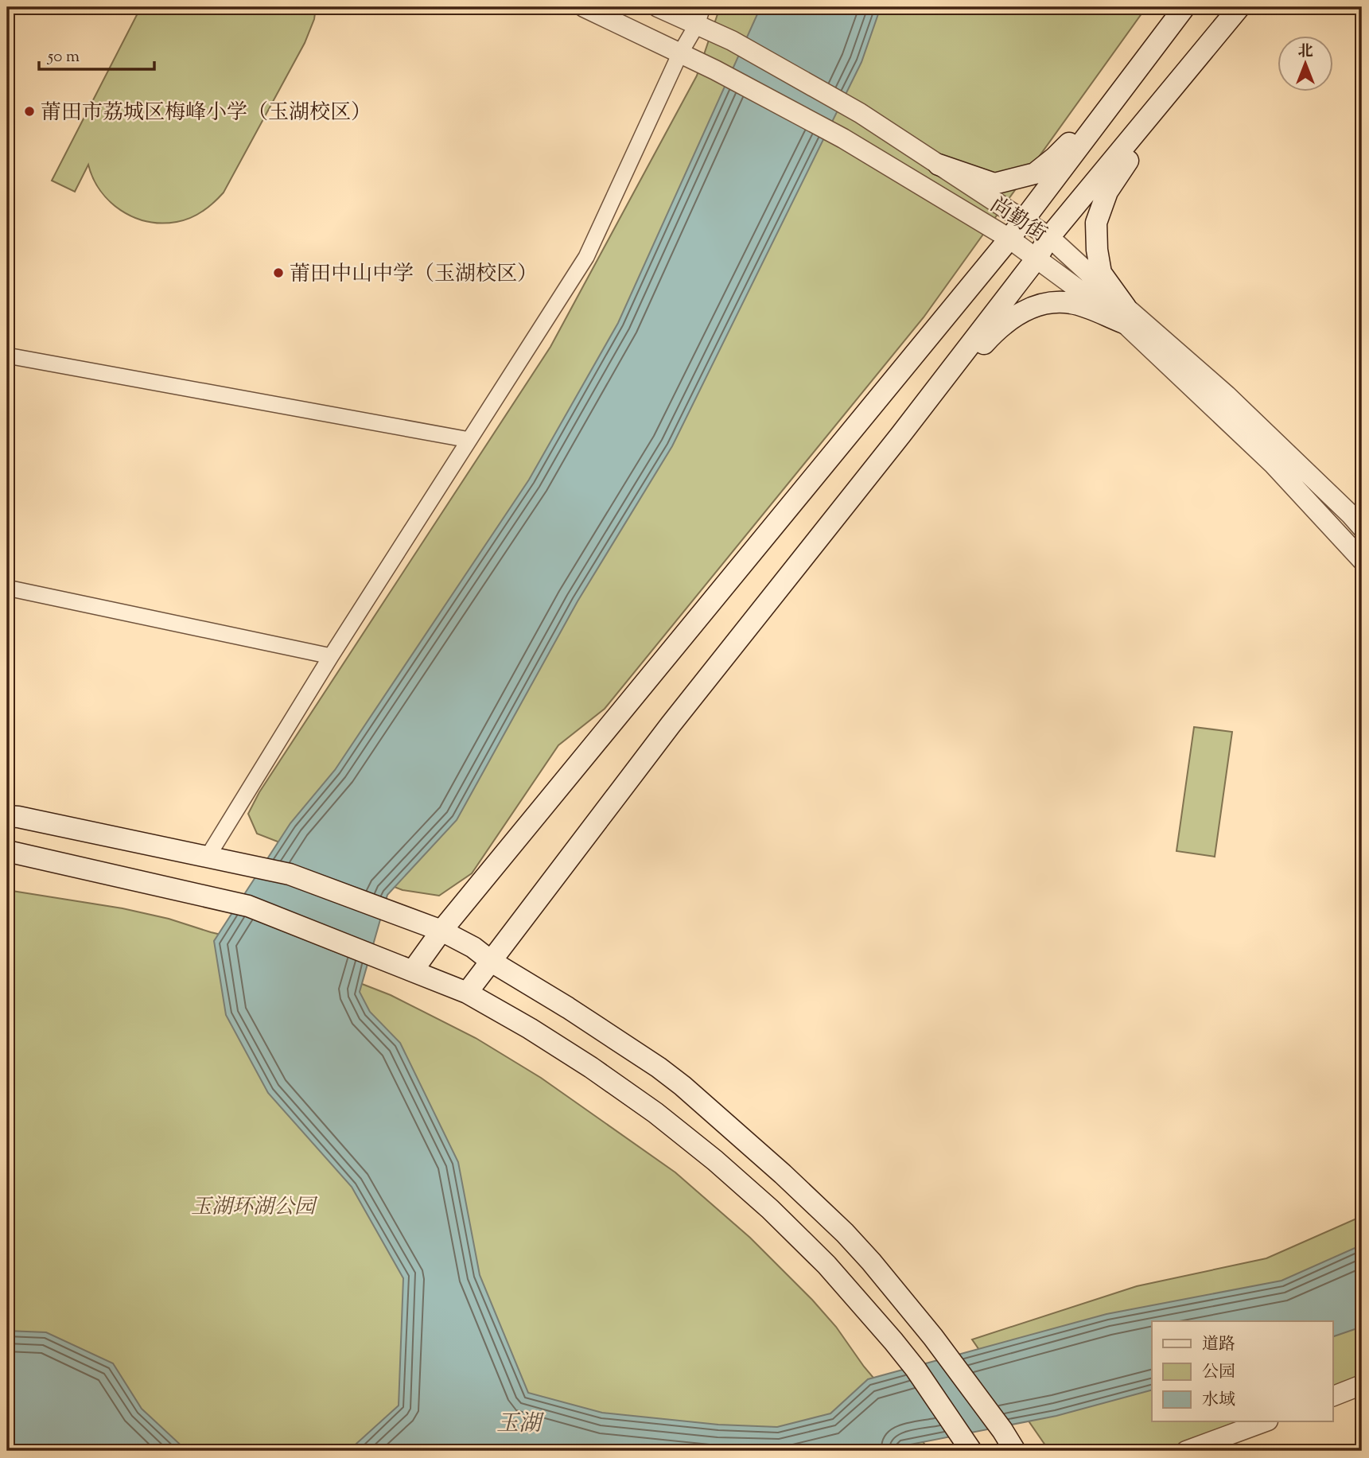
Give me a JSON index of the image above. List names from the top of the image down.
{
  "streets": {
    "street": ["尚勤街"]
  },
  "water": ["玉湖"],
  "parks": ["玉湖环湖公园"],
  "places": ["莆田市荔城区梅峰小学（玉湖校区）", "莆田中山中学（玉湖校区）"],
  "legend": ["道路", "公园", "水域"],
  "scale_bar": "50 m",
  "north": "top"
}
